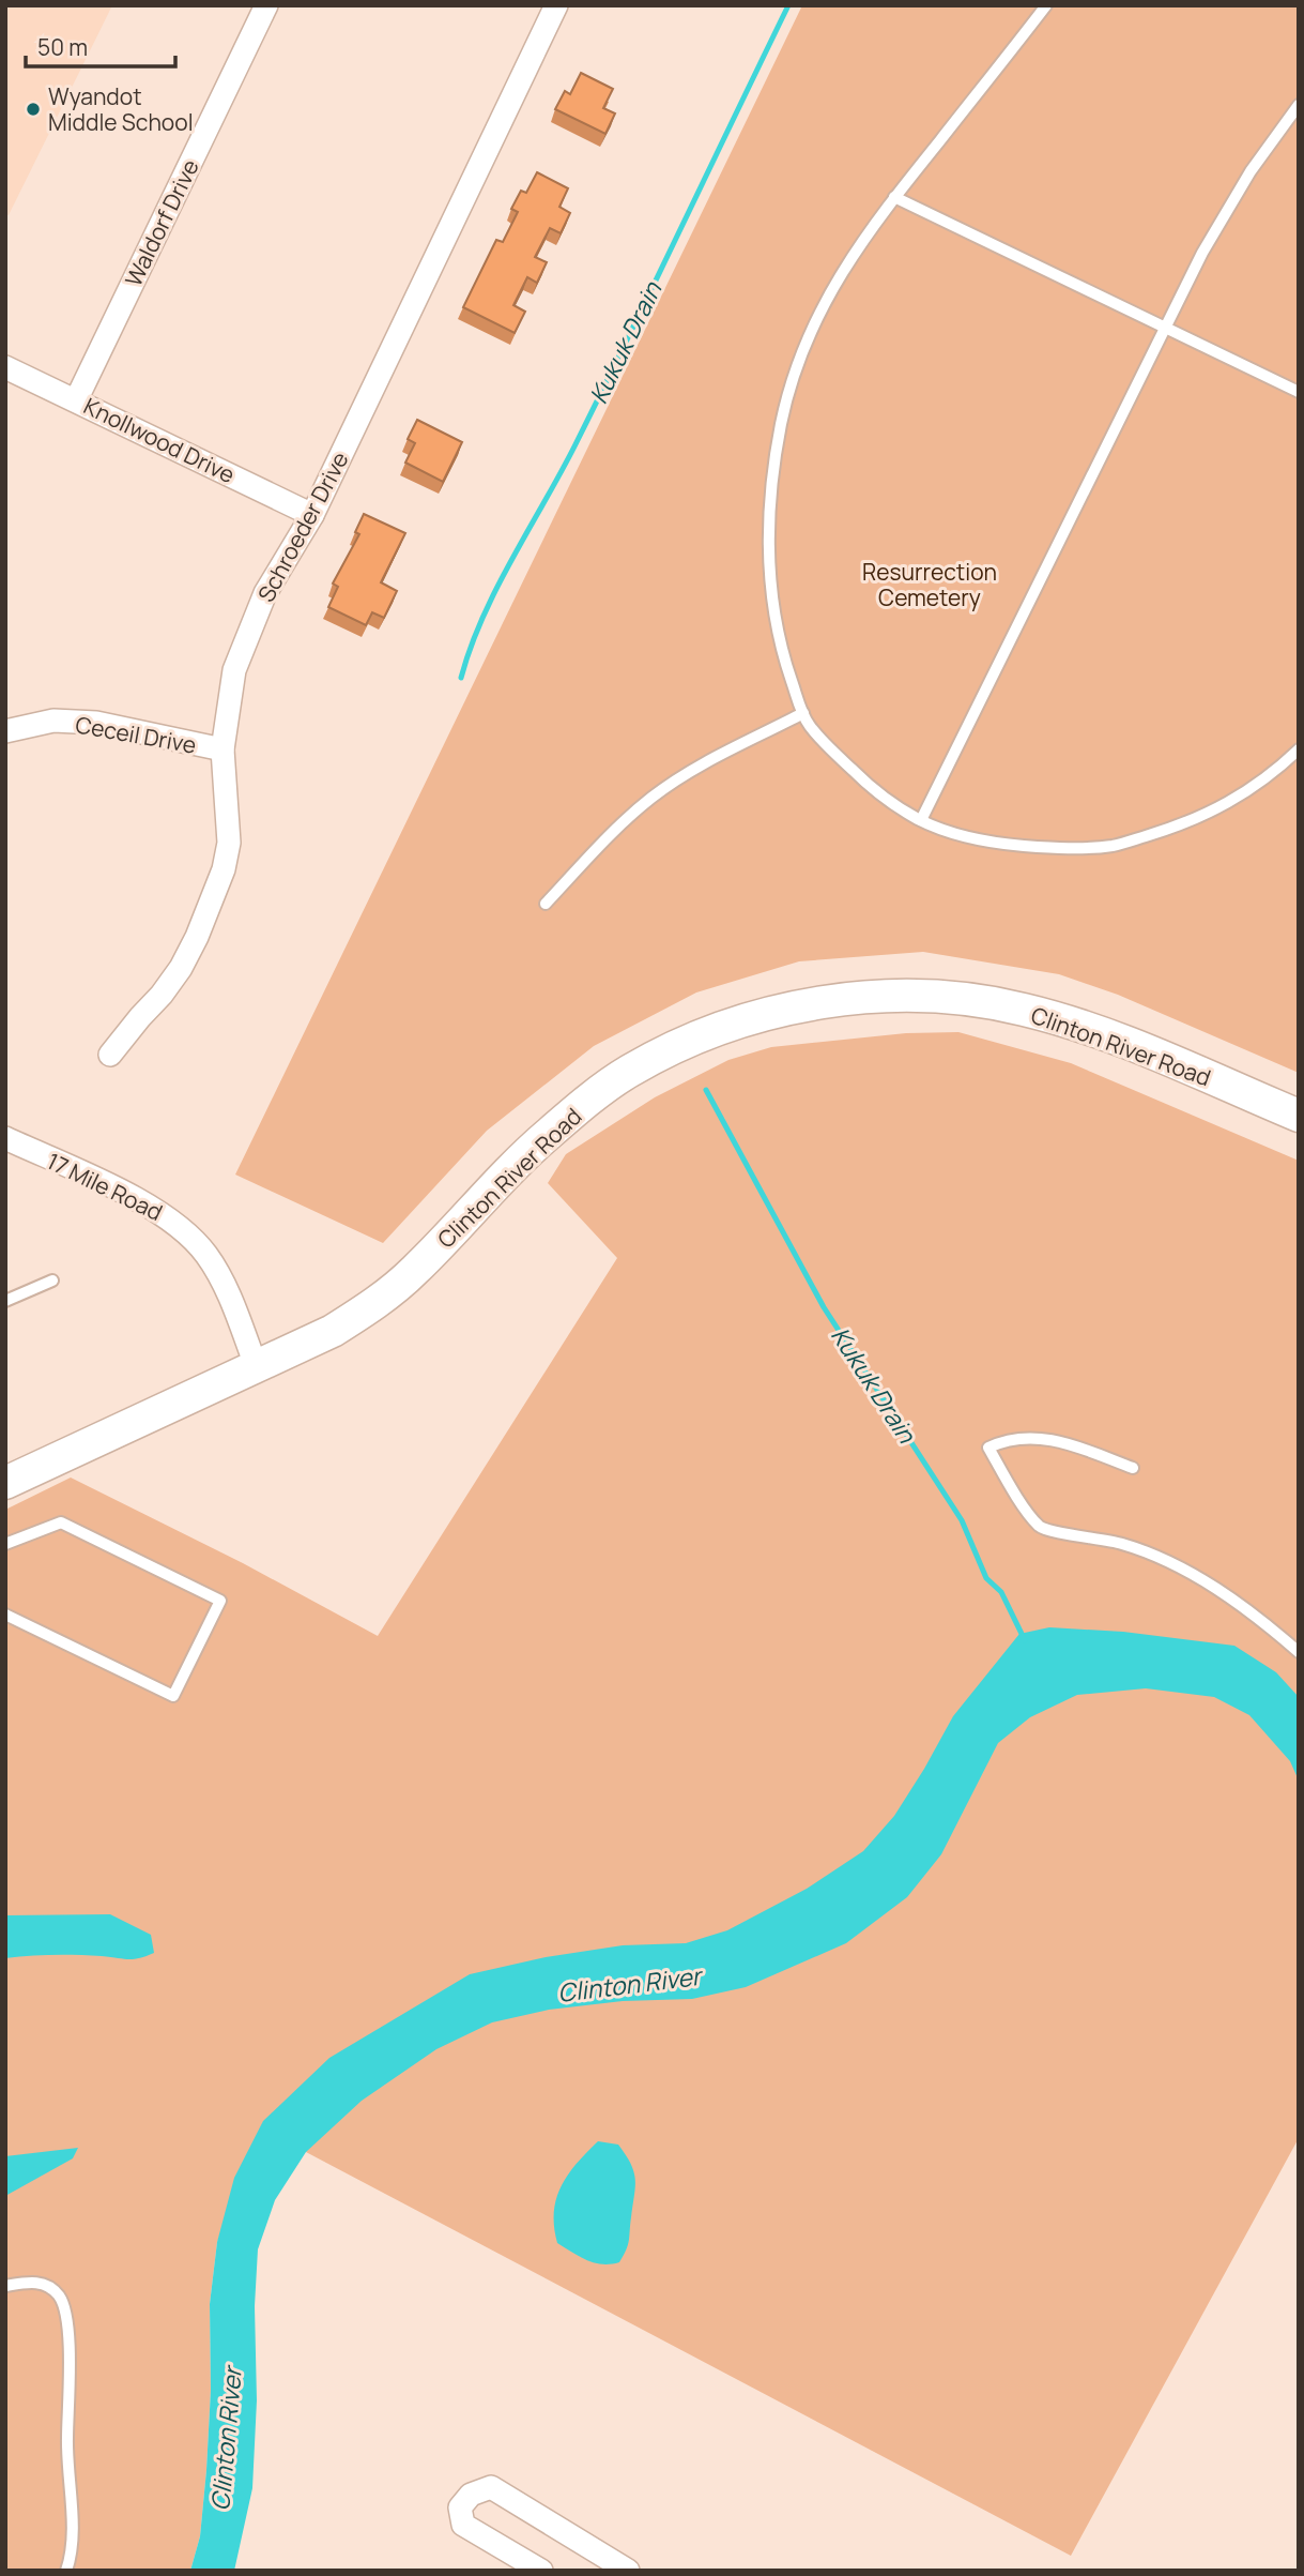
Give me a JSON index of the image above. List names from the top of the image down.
{
  "streets": {
    "street": [
      "Waldorf Drive",
      "Knollwood Drive",
      "Schroeder Drive",
      "Ceceil Drive",
      "Clinton River Road",
      "17 Mile Road"
    ]
  },
  "crossings": [
    ["Waldorf Drive", "Knollwood Drive"],
    ["Knollwood Drive", "Schroeder Drive"],
    ["Schroeder Drive", "Ceceil Drive"],
    ["Clinton River Road", "17 Mile Road"]
  ],
  "water": ["Kukuk Drain", "Clinton River"],
  "parks": ["Resurrection Cemetery"],
  "places": ["Wyandot Middle School"],
  "scale_bar": "50 m"
}
